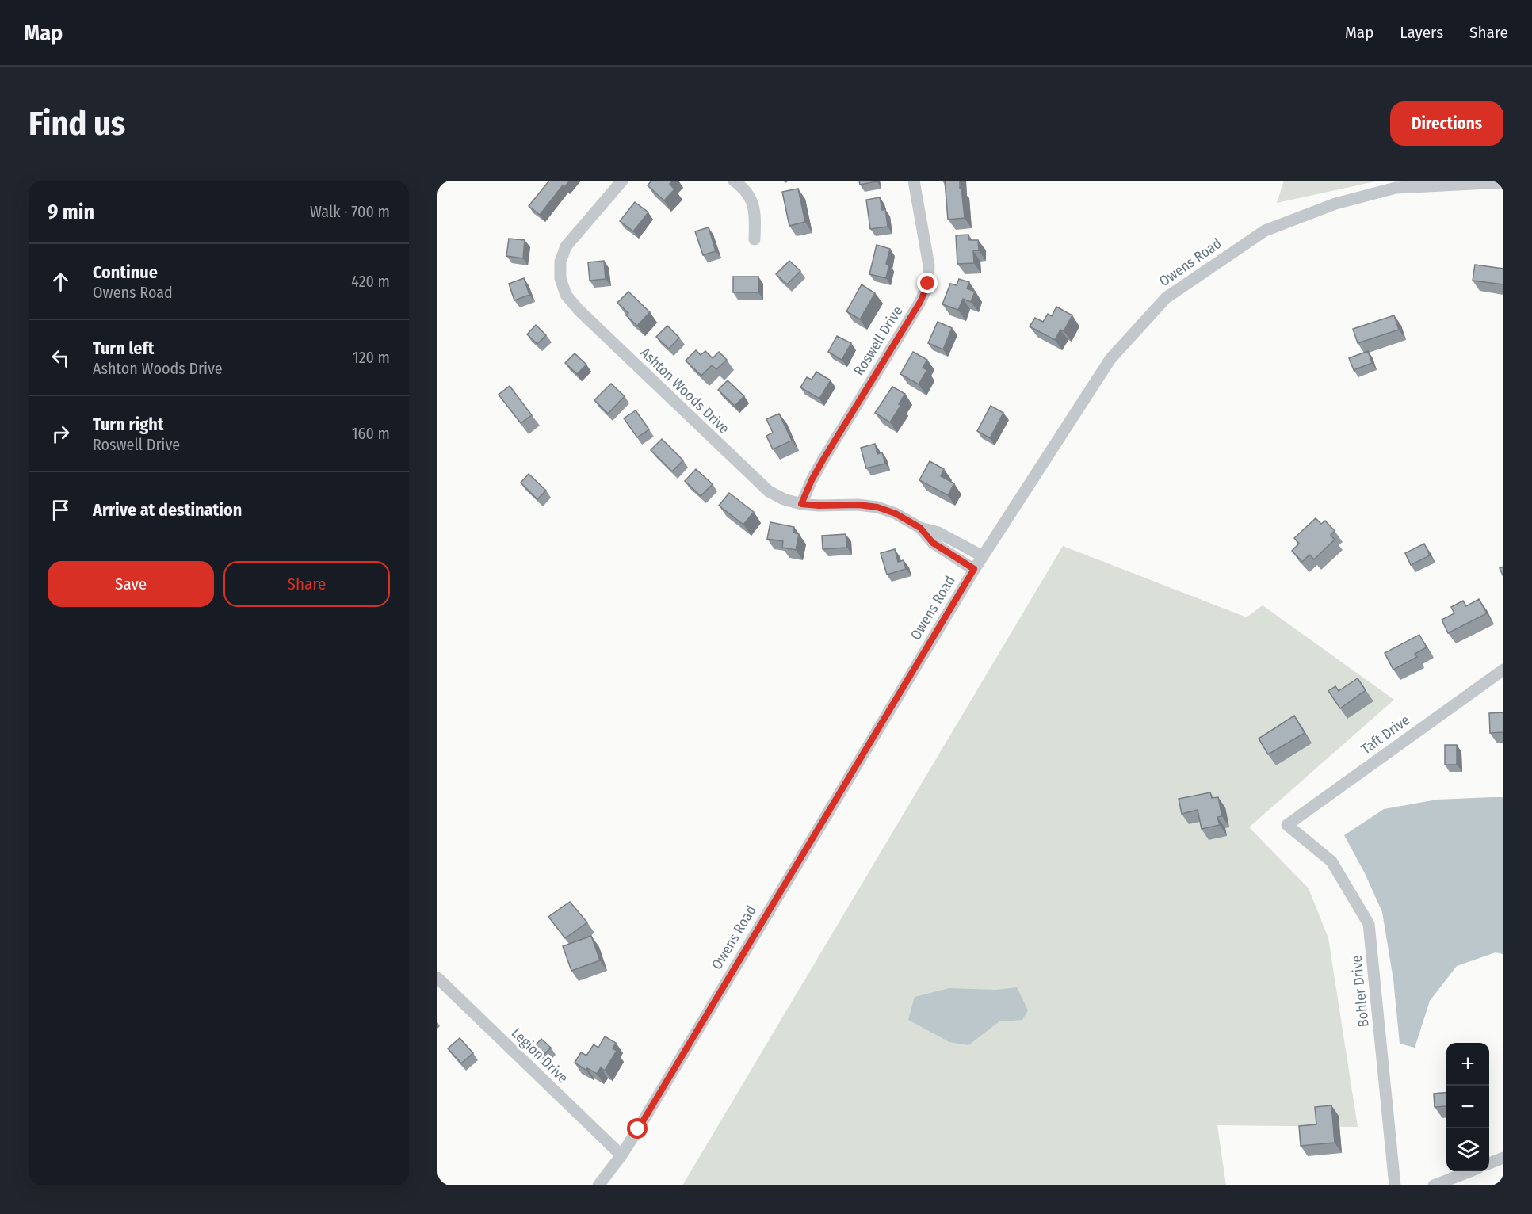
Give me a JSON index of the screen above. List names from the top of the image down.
{
  "streets": {
    "street": [
      "Owens Road",
      "Roswell Drive",
      "Ashton Woods Drive",
      "Taft Drive",
      "Bohler Drive",
      "Legion Drive"
    ]
  },
  "crossings": [
    ["Owens Road", "Ashton Woods Drive"],
    ["Owens Road", "Legion Drive"],
    ["Roswell Drive", "Ashton Woods Drive"],
    ["Taft Drive", "Bohler Drive"]
  ],
  "page": {
    "header": "Map",
    "nav": ["Map", "Layers", "Share"],
    "buttons": [
      "Directions",
      ["Save", "Share"]
    ],
    "title": "Find us",
    "heading": ["9 min", "Walk · 700 m"],
    "list": [
      ["Continue", "Owens Road", "420 m"],
      ["Turn left", "Ashton Woods Drive", "120 m"],
      ["Turn right", "Roswell Drive", "160 m"],
      "Arrive at destination"
    ],
    "map_buttons": ["+", "−"]
  }
}
